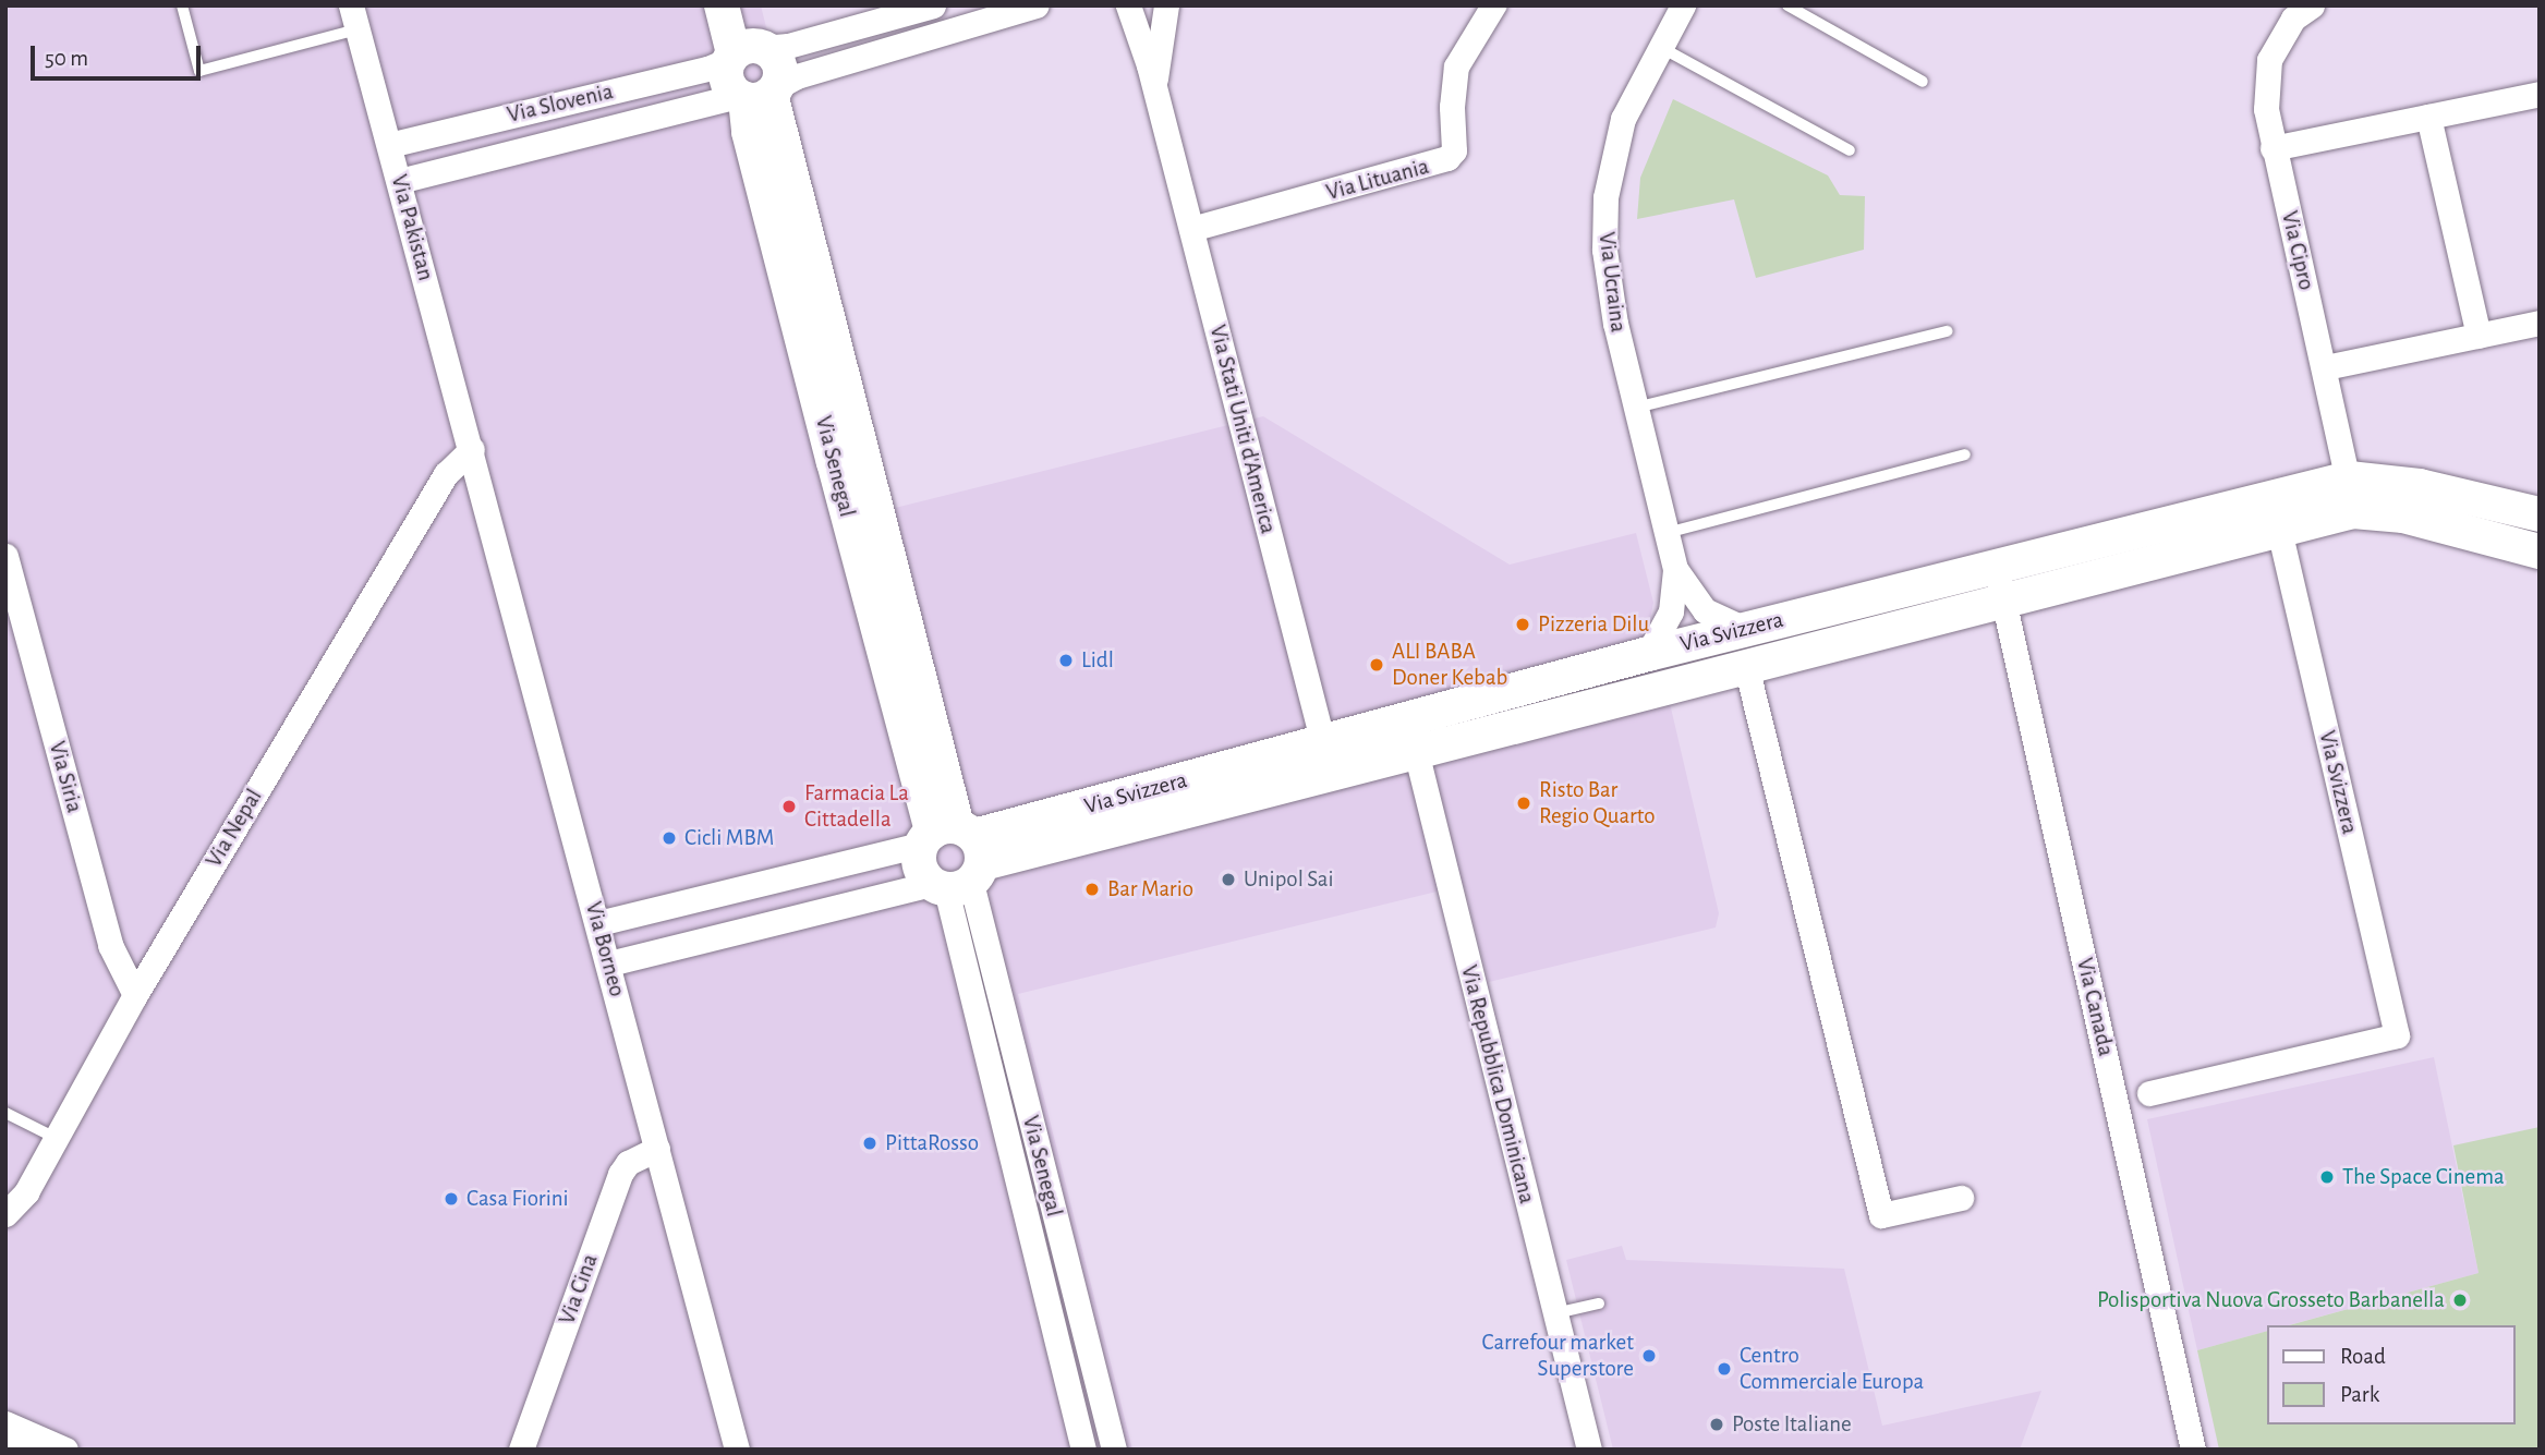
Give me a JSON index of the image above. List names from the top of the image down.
{
  "streets": {
    "main road": ["Via Senegal", "Via Svizzera"],
    "street": [
      "Via Slovenia",
      "Via Lituania",
      "Via Pakistan",
      "Via Cipro",
      "Via Ucraina",
      "Via Stati Uniti d'America",
      "Via Siria",
      "Via Nepal",
      "Via Borneo",
      "Via Canada",
      "Via Repubblica Dominicana",
      "Via Cina"
    ]
  },
  "crossings": [
    ["Via Slovenia", "Via Pakistan"],
    ["Via Slovenia", "Via Senegal"],
    ["Via Lituania", "Via Stati Uniti d'America"],
    ["Via Pakistan", "Via Nepal"],
    ["Via Pakistan", "Via Borneo"],
    ["Via Cipro", "Via Svizzera"],
    ["Via Ucraina", "Via Svizzera"],
    ["Via Stati Uniti d'America", "Via Svizzera"],
    ["Via Senegal", "Via Svizzera"],
    ["Via Svizzera", "Via Borneo"],
    ["Via Svizzera", "Via Canada"],
    ["Via Svizzera", "Via Repubblica Dominicana"],
    ["Via Siria", "Via Nepal"],
    ["Via Nepal", "Via Borneo"],
    ["Via Borneo", "Via Cina"]
  ],
  "places": [
    "Pizzeria Dilu",
    "Lidl",
    "ALI BABA Doner Kebab",
    "Risto Bar Regio Quarto",
    "Farmacia La Cittadella",
    "Cicli MBM",
    "Unipol Sai",
    "Bar Mario",
    "PittaRosso",
    "The Space Cinema",
    "Casa Fiorini",
    "Polisportiva Nuova Grosseto Barbanella",
    "Carrefour market Superstore",
    "Centro Commerciale Europa",
    "Poste Italiane"
  ],
  "legend": ["Road", "Park"],
  "scale_bar": "50 m"
}
